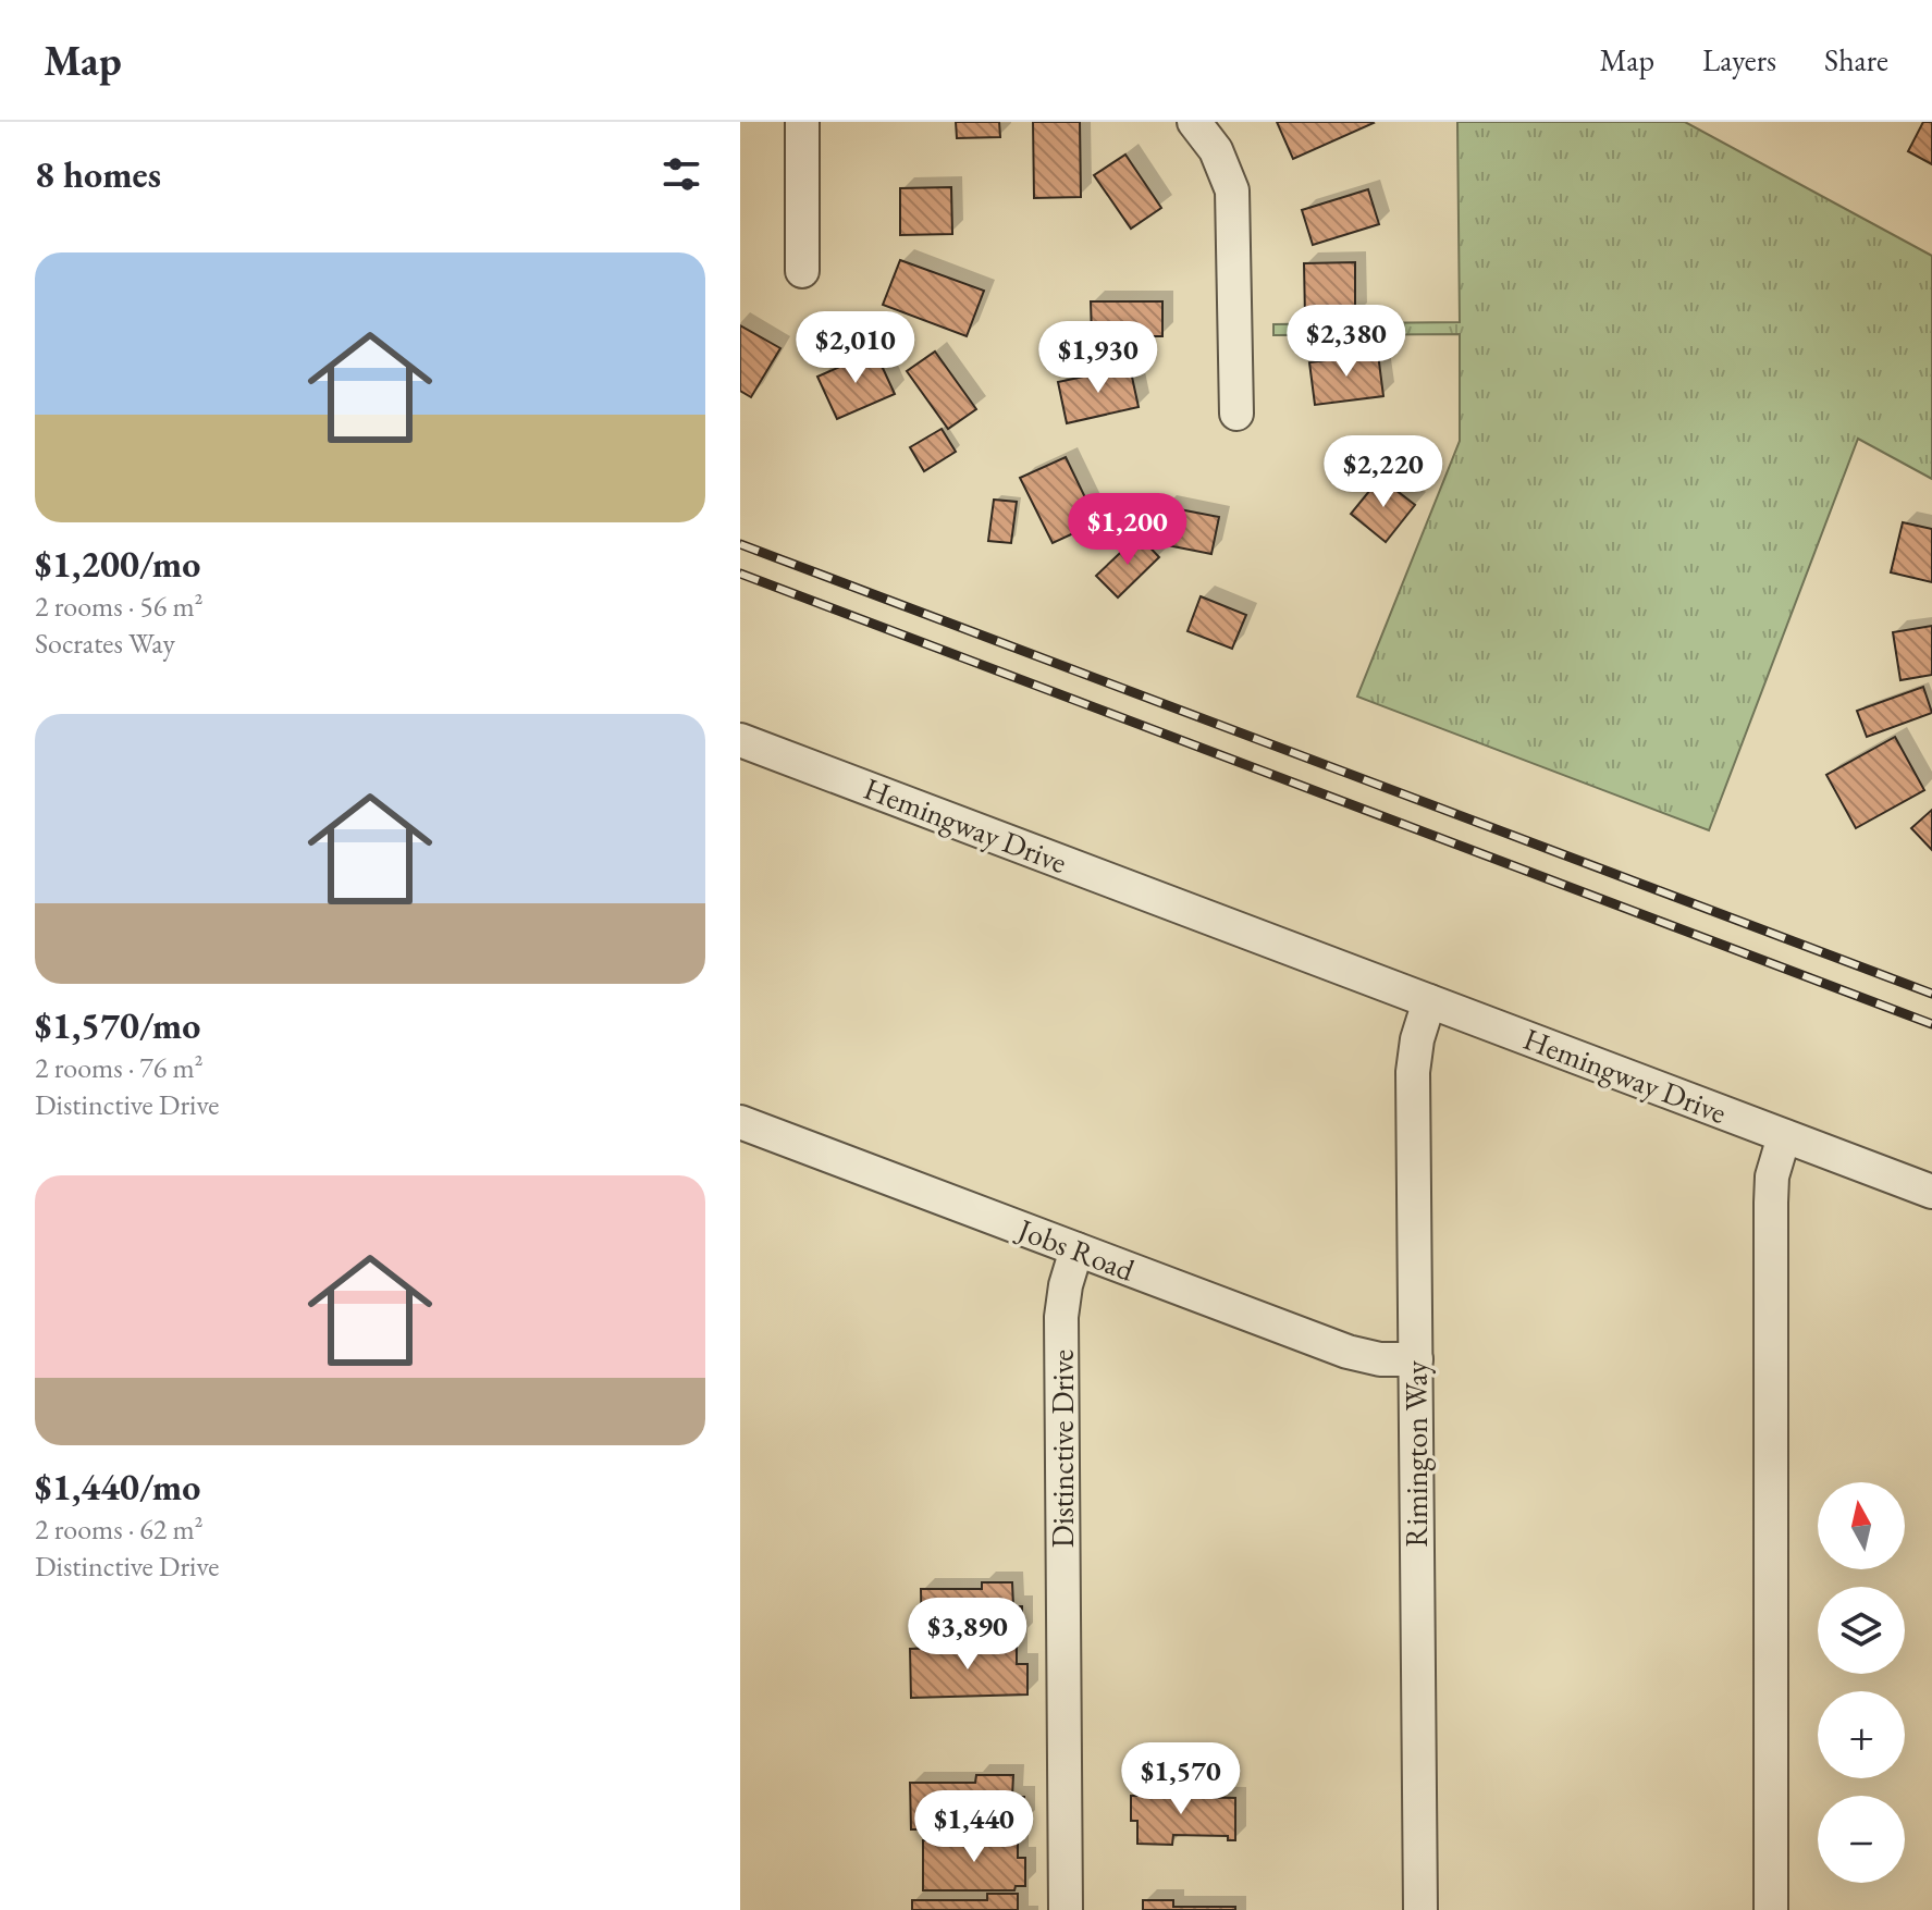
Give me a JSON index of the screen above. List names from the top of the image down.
{
  "streets": {
    "street": [
      "Hemingway Drive",
      "Jobs Road",
      "Distinctive Drive",
      "Rimington Way"
    ]
  },
  "crossings": [
    ["Hemingway Drive", "Rimington Way"],
    ["Jobs Road", "Distinctive Drive"],
    ["Jobs Road", "Rimington Way"]
  ],
  "north": "top",
  "page": {
    "header": "Map",
    "nav": ["Map", "Layers", "Share"],
    "heading": "8 homes",
    "list": [
      {
        "name": "$1,200/mo",
        "note": "2 rooms · 56 m² · Socrates Way"
      },
      {
        "name": "$1,570/mo",
        "note": "2 rooms · 76 m² · Distinctive Drive"
      },
      {
        "name": "$1,440/mo",
        "note": "2 rooms · 62 m² · Distinctive Drive"
      }
    ],
    "price": [
      "$2,380",
      "$2,010",
      "$1,930",
      "$2,220",
      "$1,200",
      "$3,890",
      "$1,570",
      "$1,440"
    ],
    "map_buttons": ["+", "−"]
  }
}
